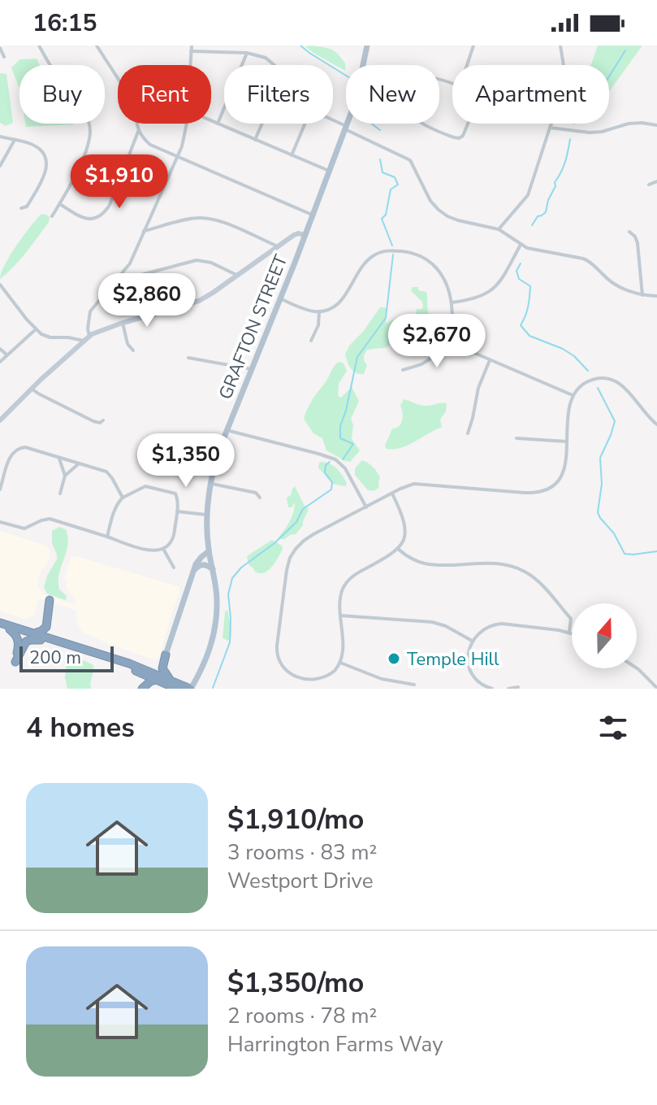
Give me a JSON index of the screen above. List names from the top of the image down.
{
  "streets": {
    "main road": ["GRAFTON STREET"]
  },
  "places": ["Temple Hill"],
  "scale_bar": "200 m",
  "north": "top",
  "page": {
    "status": "16:15",
    "chip": [
      "Buy",
      "Rent",
      "Filters",
      "New",
      "Apartment"
    ],
    "price": [
      "$1,910",
      "$2,860",
      "$2,670",
      "$1,350"
    ],
    "scale": "200 m",
    "heading": "4 homes",
    "list": [
      {
        "name": "$1,910/mo",
        "note": "3 rooms · 83 m² · Westport Drive"
      },
      {
        "name": "$1,350/mo",
        "note": "2 rooms · 78 m² · Harrington Farms Way"
      }
    ]
  }
}
